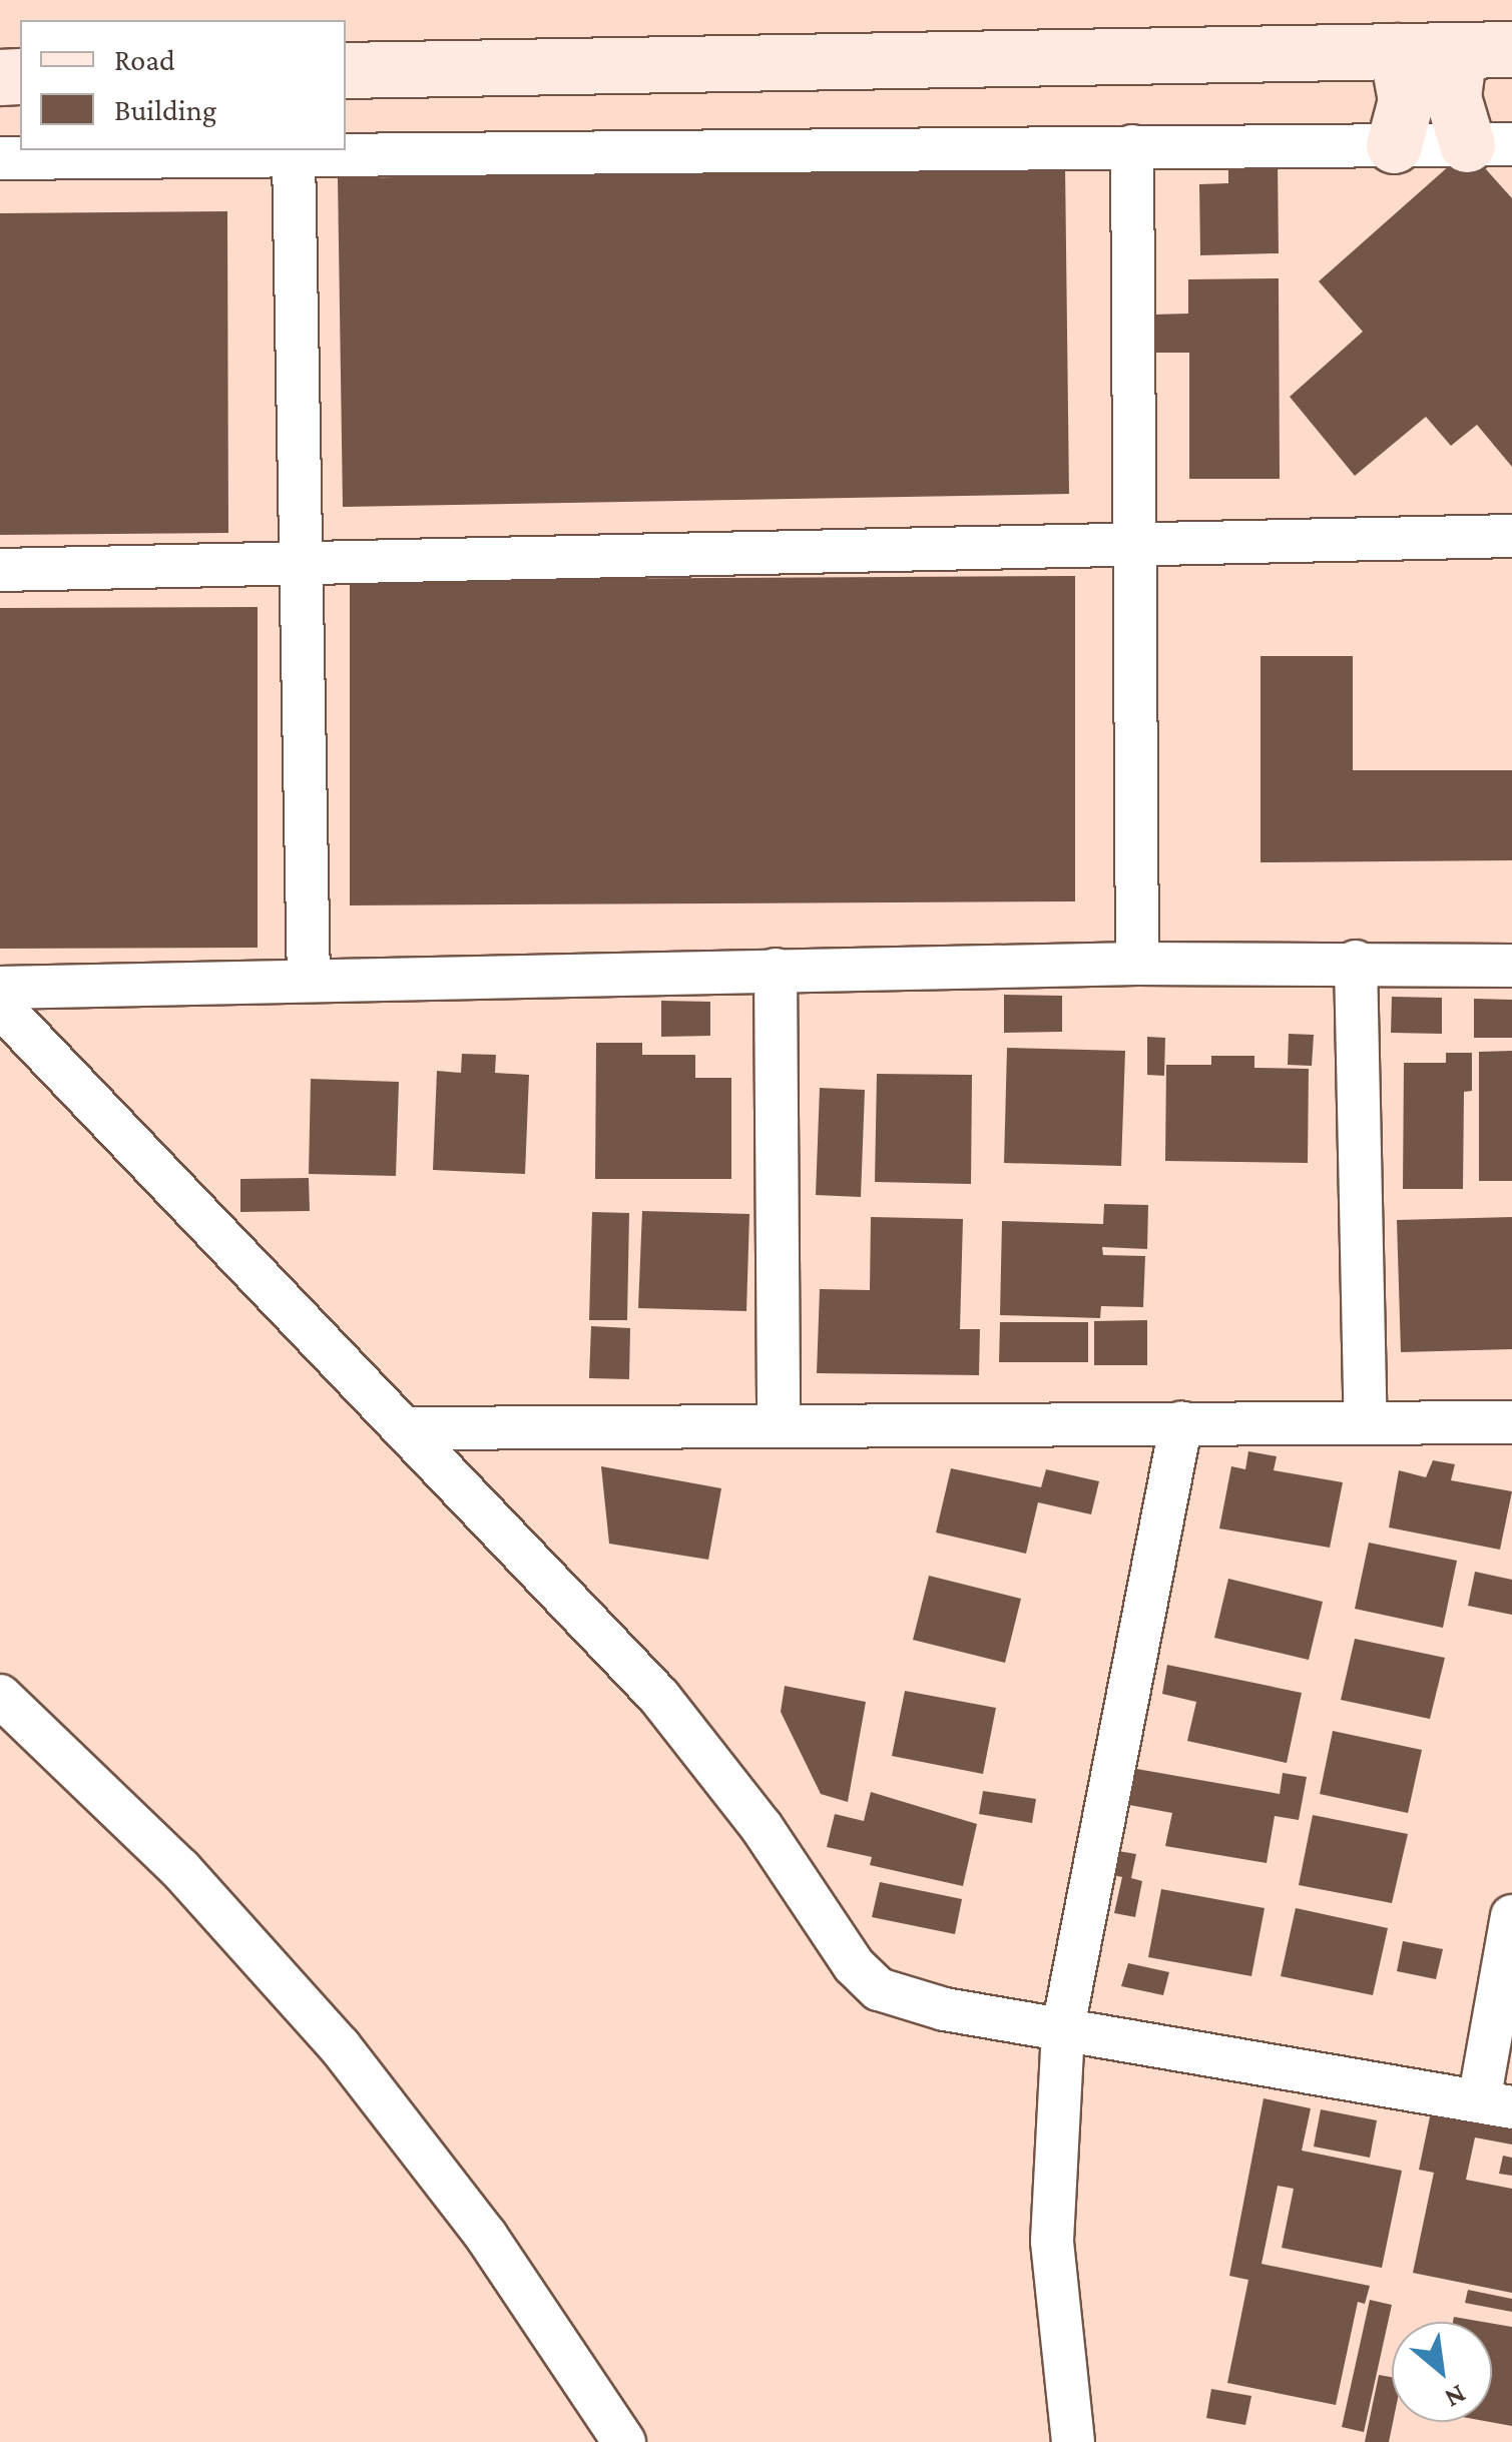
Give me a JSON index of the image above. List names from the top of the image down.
{
  "legend": ["Road", "Building"],
  "north": "bottom right"
}
